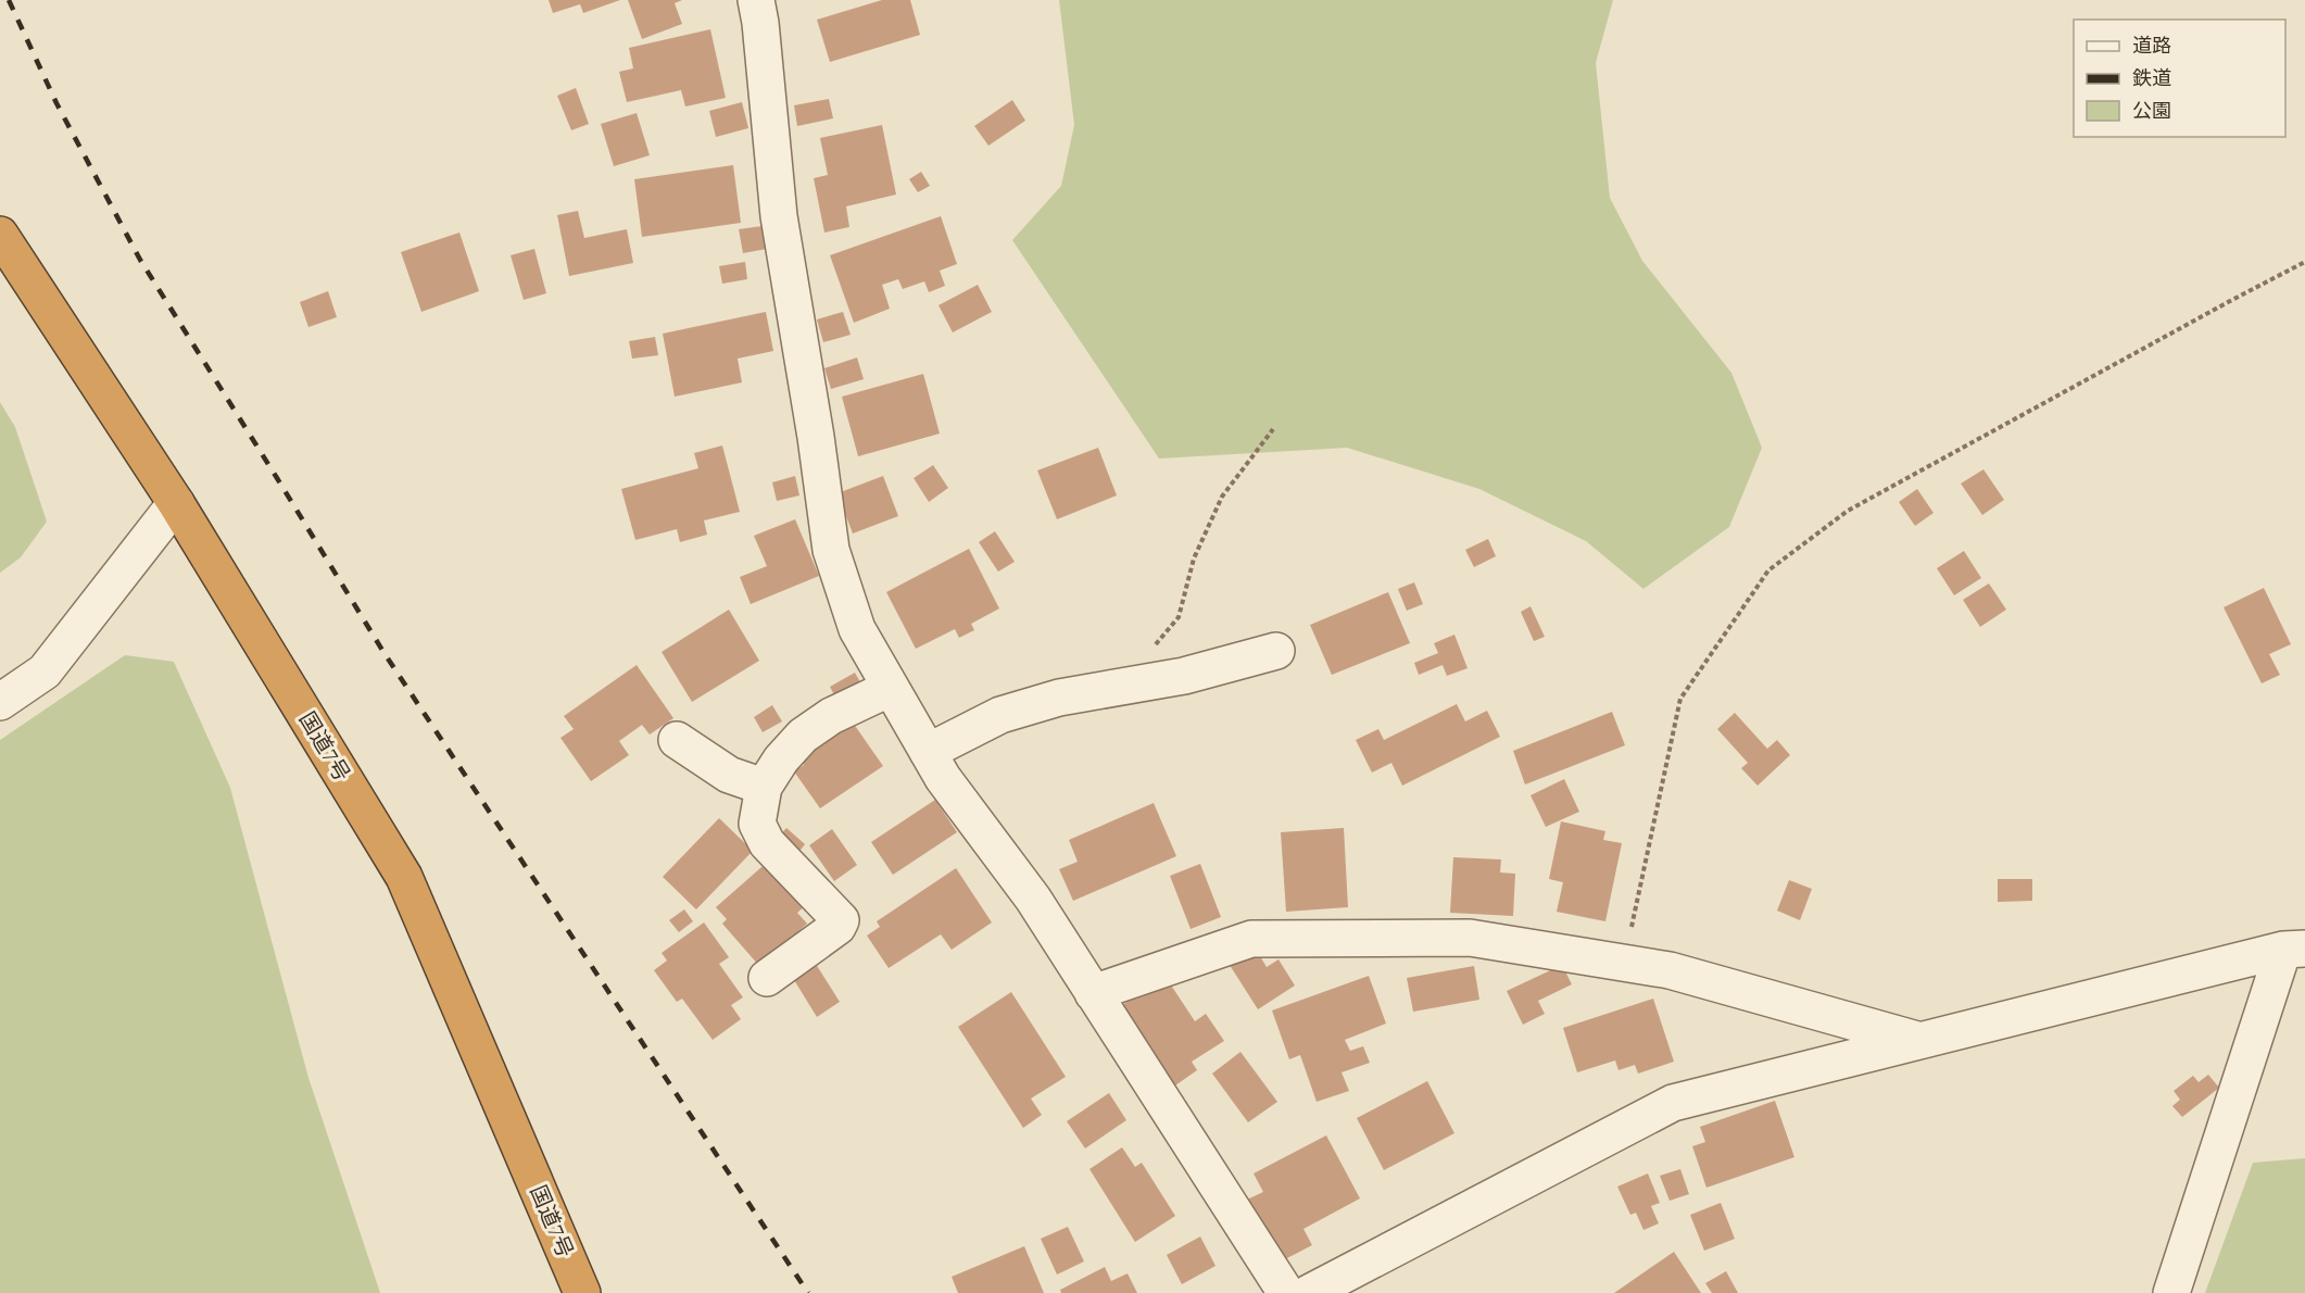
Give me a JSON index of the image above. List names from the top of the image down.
{
  "streets": {
    "highway": ["国道7号"]
  },
  "legend": ["道路", "鉄道", "公園"]
}
